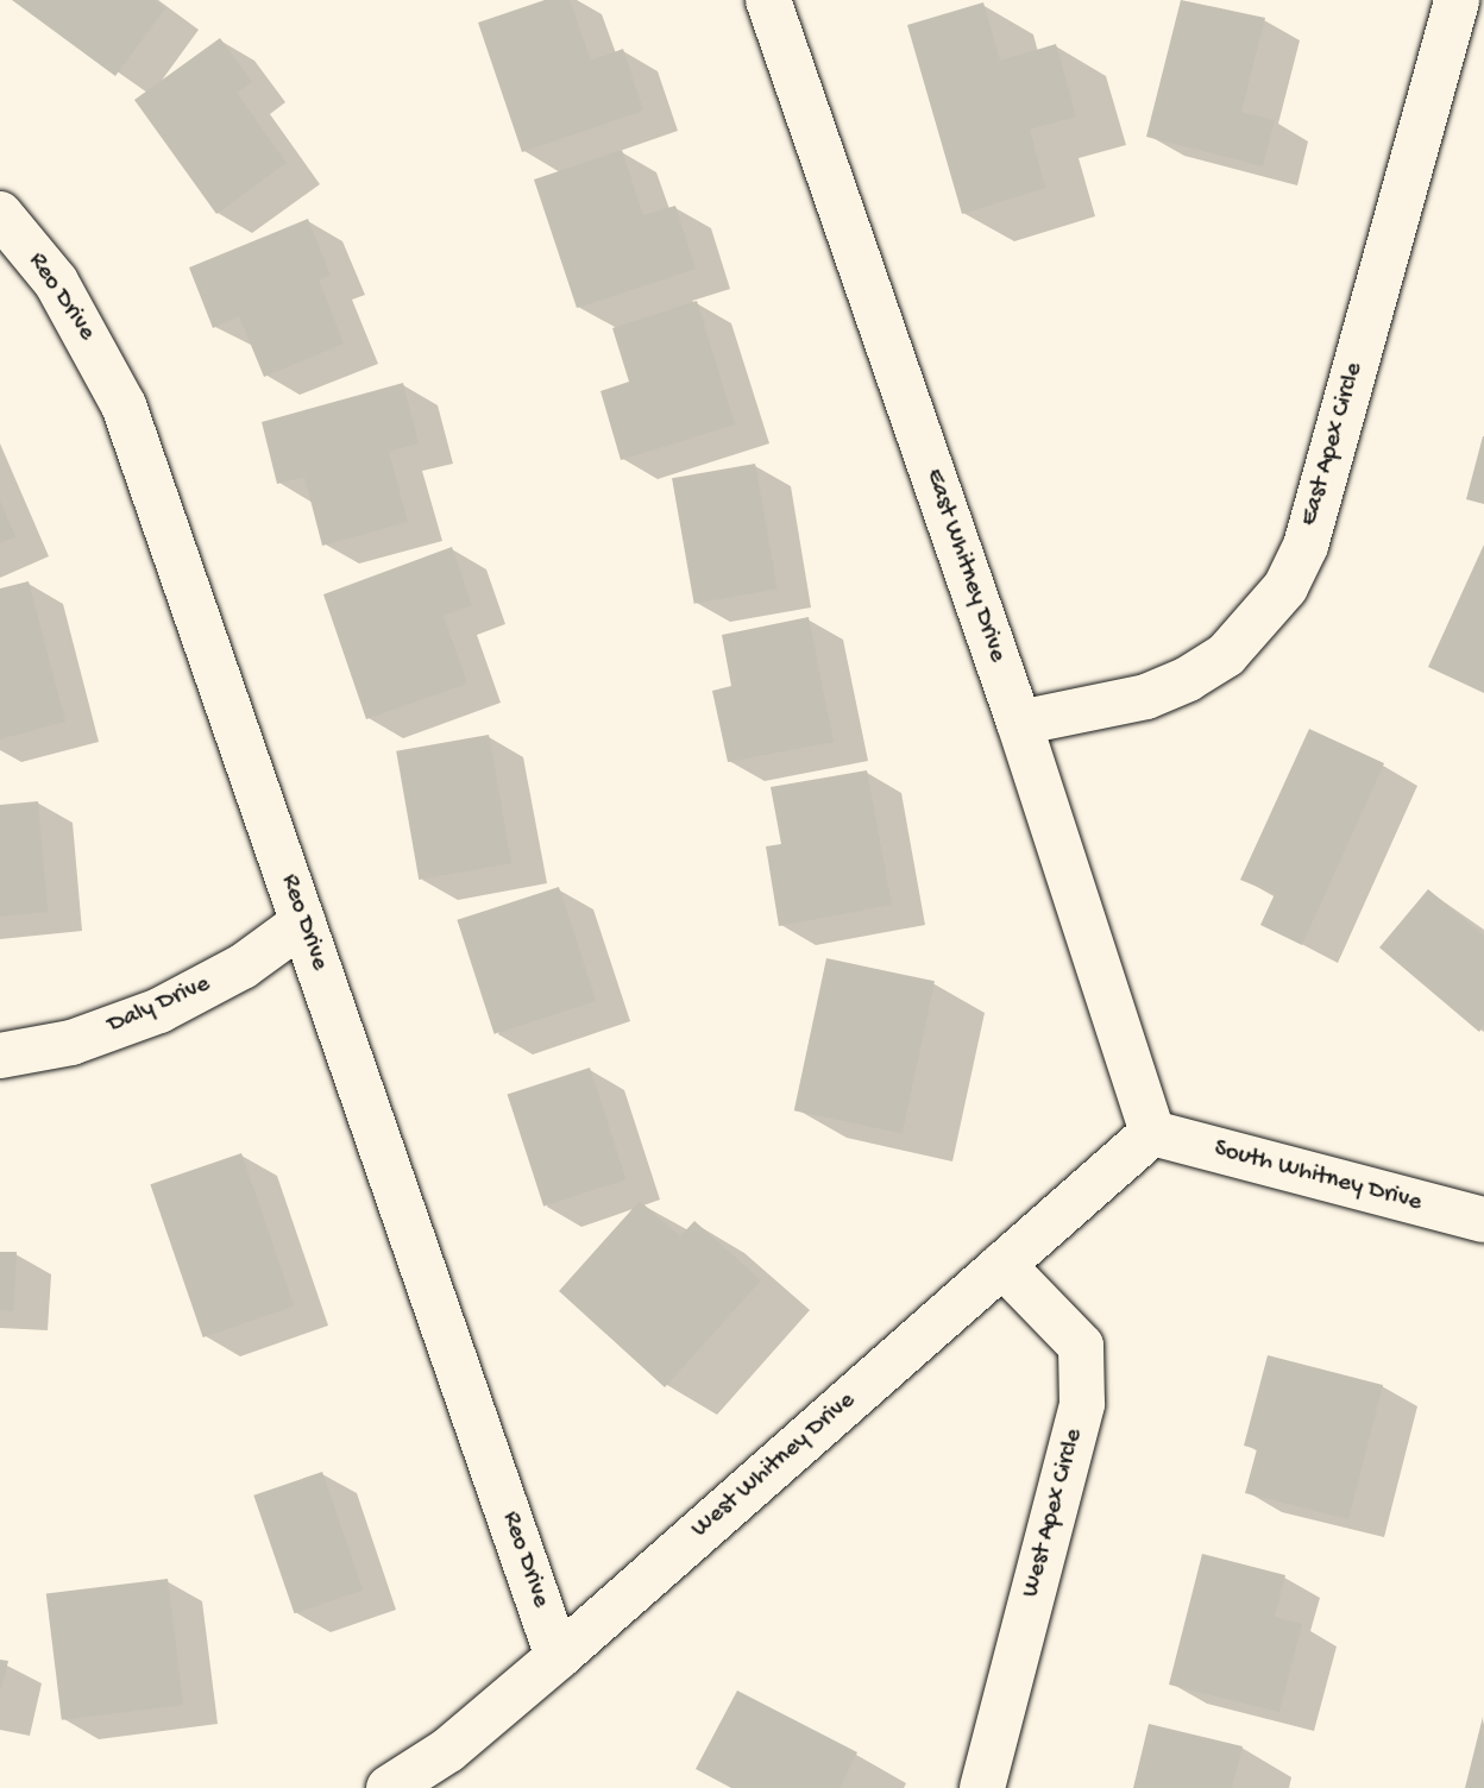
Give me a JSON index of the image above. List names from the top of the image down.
{
  "streets": {
    "street": [
      "Reo Drive",
      "East Apex Circle",
      "East Whitney Drive",
      "Daly Drive",
      "South Whitney Drive",
      "West Whitney Drive",
      "West Apex Circle"
    ]
  },
  "crossings": [
    ["Reo Drive", "Daly Drive"],
    ["Reo Drive", "West Whitney Drive"],
    ["East Apex Circle", "East Whitney Drive"],
    ["East Whitney Drive", "South Whitney Drive"],
    ["East Whitney Drive", "West Whitney Drive"],
    ["South Whitney Drive", "West Whitney Drive"],
    ["West Whitney Drive", "West Apex Circle"]
  ]
}
